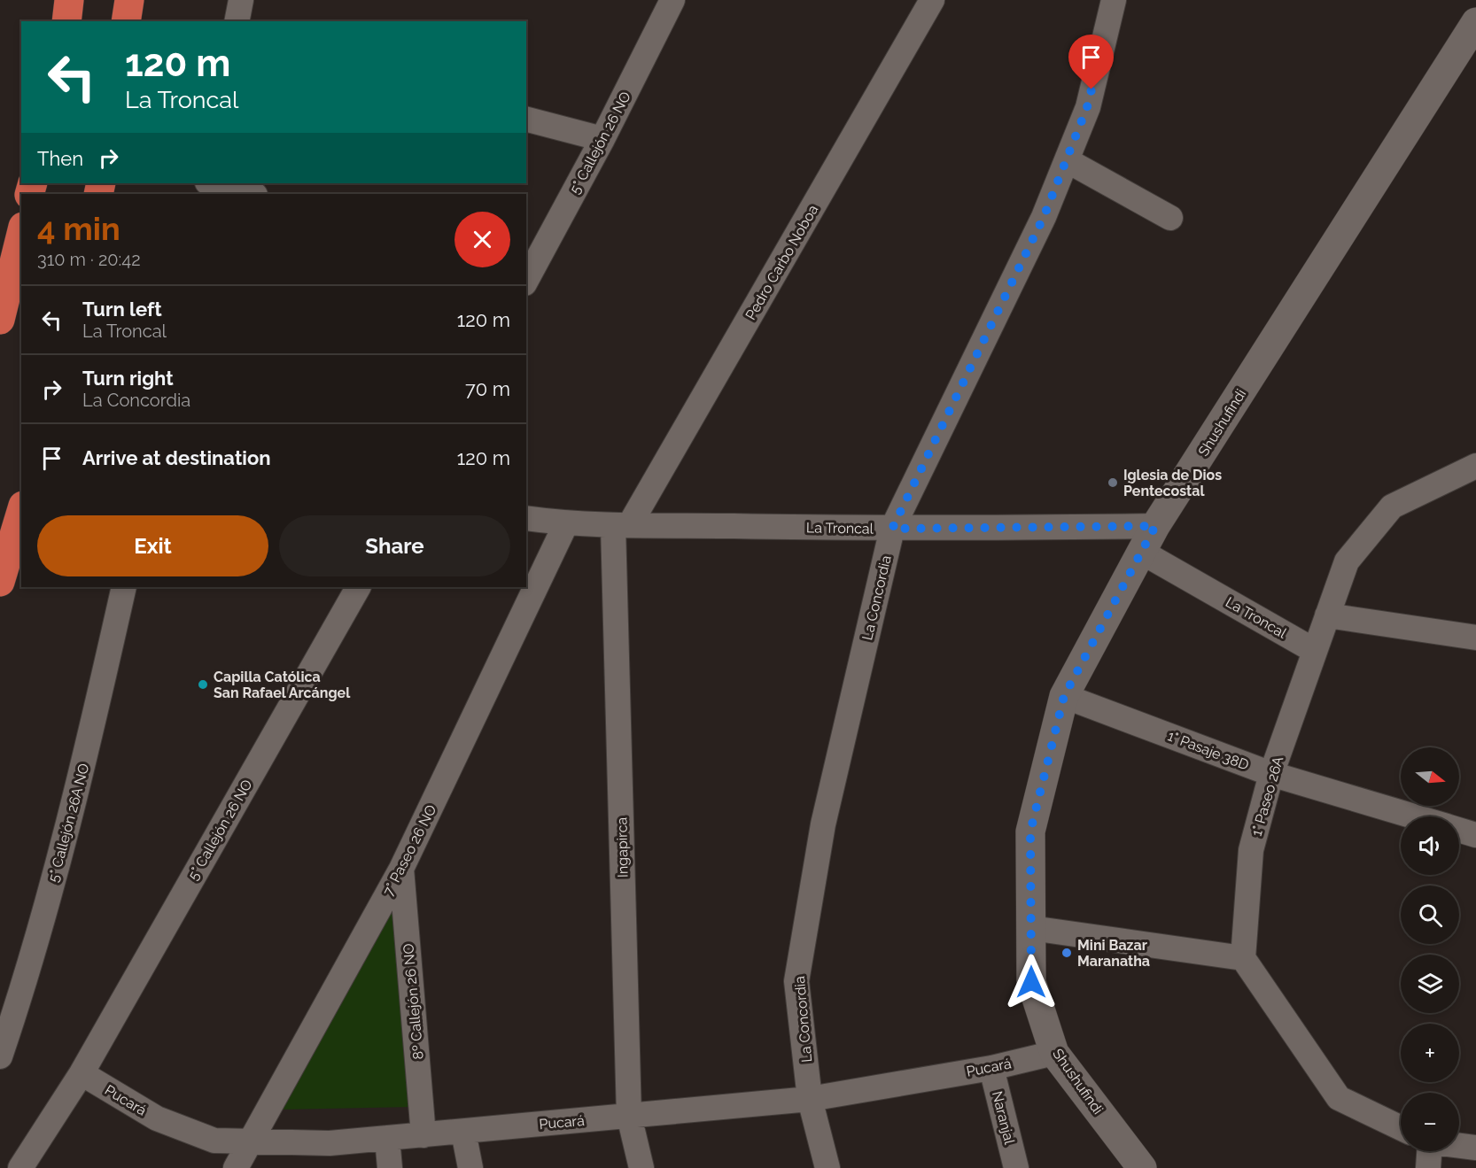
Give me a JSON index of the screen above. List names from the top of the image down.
{
  "streets": {
    "street": [
      "5° Callejón 26 NO",
      "Pedro Carbo Noboa",
      "Shushufindi",
      "La Troncal",
      "La Concordia",
      "1° Pasaje 38D",
      "1° Paseo 26A",
      "5° Callejón 26A NO",
      "Ingapirca",
      "7° Paseo 26 NO",
      "8º Callejón 26 NO",
      "Pucará",
      "Naranjal"
    ]
  },
  "crossings": [
    ["5° Callejón 26 NO", "Pucará"],
    ["Pedro Carbo Noboa", "La Troncal"],
    ["Pedro Carbo Noboa", "Ingapirca"],
    ["Shushufindi", "La Troncal"],
    ["Shushufindi", "1° Pasaje 38D"],
    ["Shushufindi", "Pucará"],
    ["La Troncal", "La Concordia"],
    ["La Troncal", "1° Paseo 26A"],
    ["La Troncal", "Ingapirca"],
    ["La Troncal", "7° Paseo 26 NO"],
    ["La Concordia", "Pucará"],
    ["1° Pasaje 38D", "1° Paseo 26A"],
    ["Ingapirca", "Pucará"],
    ["7° Paseo 26 NO", "8º Callejón 26 NO"],
    ["7° Paseo 26 NO", "Pucará"],
    ["8º Callejón 26 NO", "Pucará"],
    ["Pucará", "Naranjal"]
  ],
  "places": ["Iglesia de Dios Pentecostal", "Capilla Católica San Rafael Arcángel", "Mini Bazar Maranatha"],
  "north": "right",
  "page": {
    "turn": ["120 m", "La Troncal"],
    "then": "Then",
    "heading": ["4 min", "310 m · 20:42"],
    "list": [
      {
        "name": "Turn left",
        "note": "La Troncal",
        "value": "120 m"
      },
      {
        "name": "Turn right",
        "note": "La Concordia",
        "value": "70 m"
      },
      {
        "name": "Arrive at destination",
        "value": "120 m"
      }
    ],
    "buttons": ["Exit", "Share"],
    "map_buttons": ["+", "−"]
  }
}
